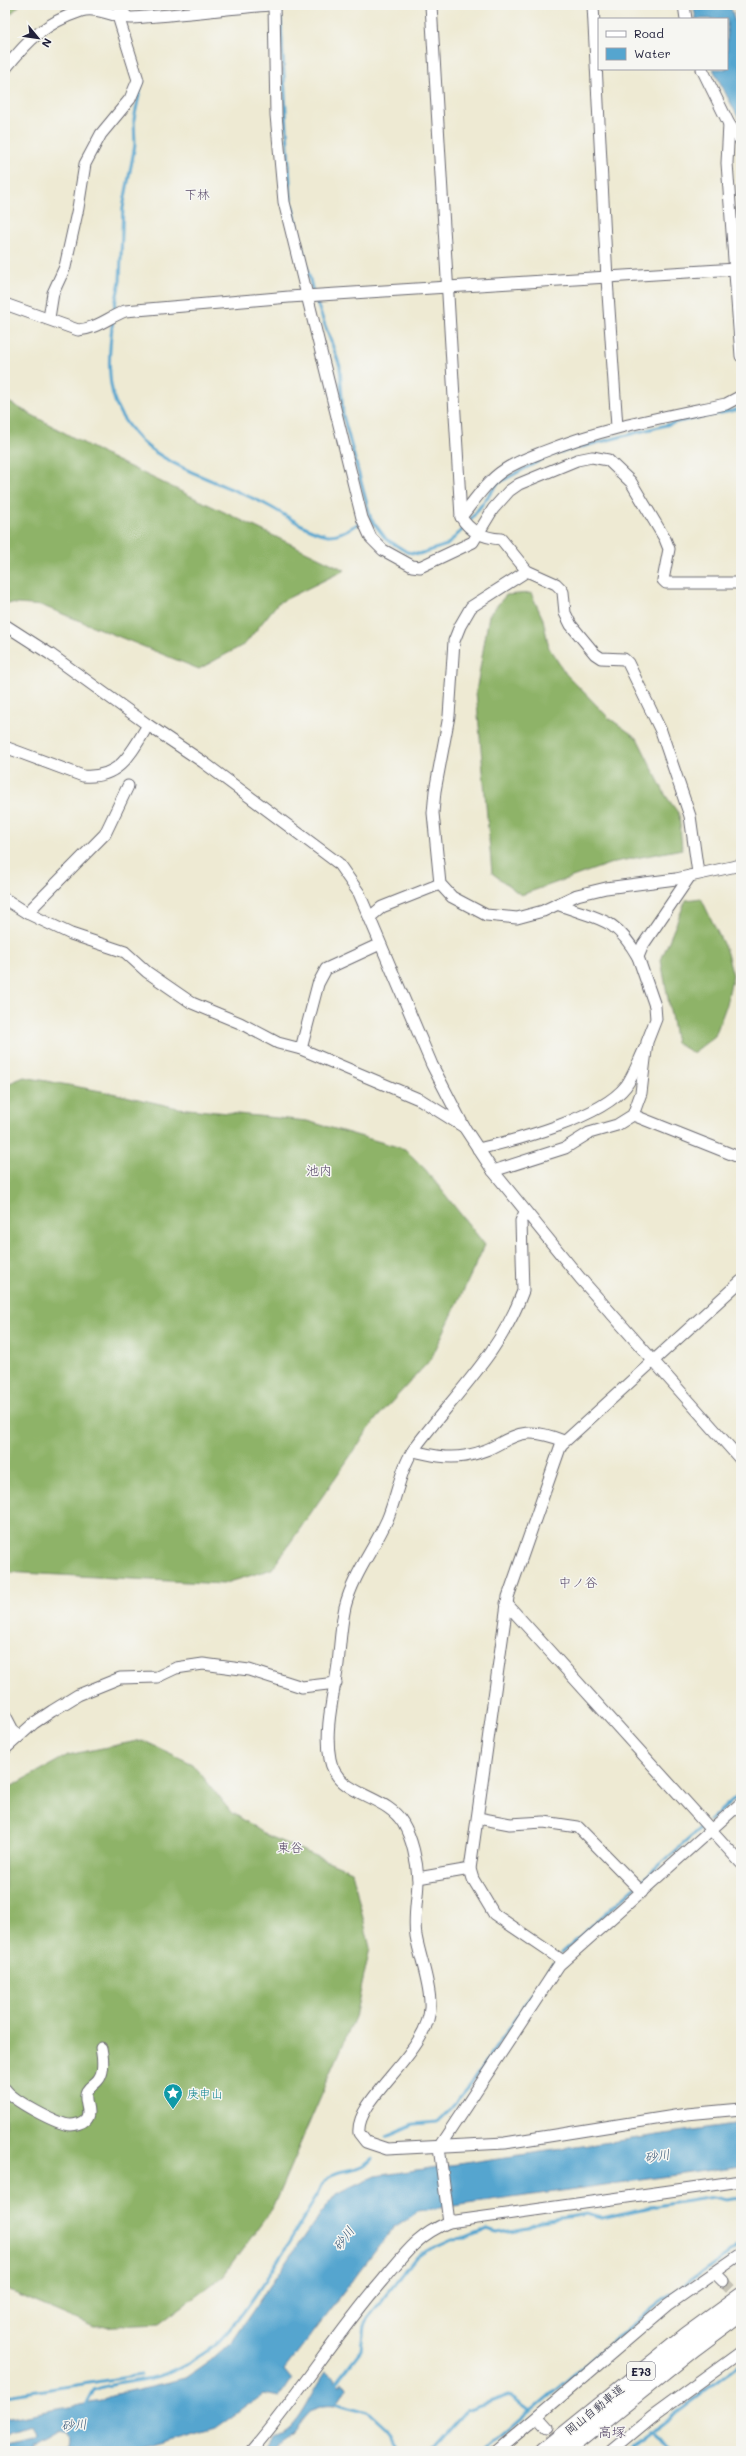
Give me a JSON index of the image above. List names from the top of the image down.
{
  "streets": {
    "highway": ["E73", "岡山自動車道"]
  },
  "districts": [
    "下林",
    "池内",
    "中ノ谷",
    "東谷",
    "高塚"
  ],
  "water": ["砂川"],
  "places": {
    "place": ["庚申山"]
  },
  "legend": ["Road", "Water"],
  "north": "bottom right"
}
